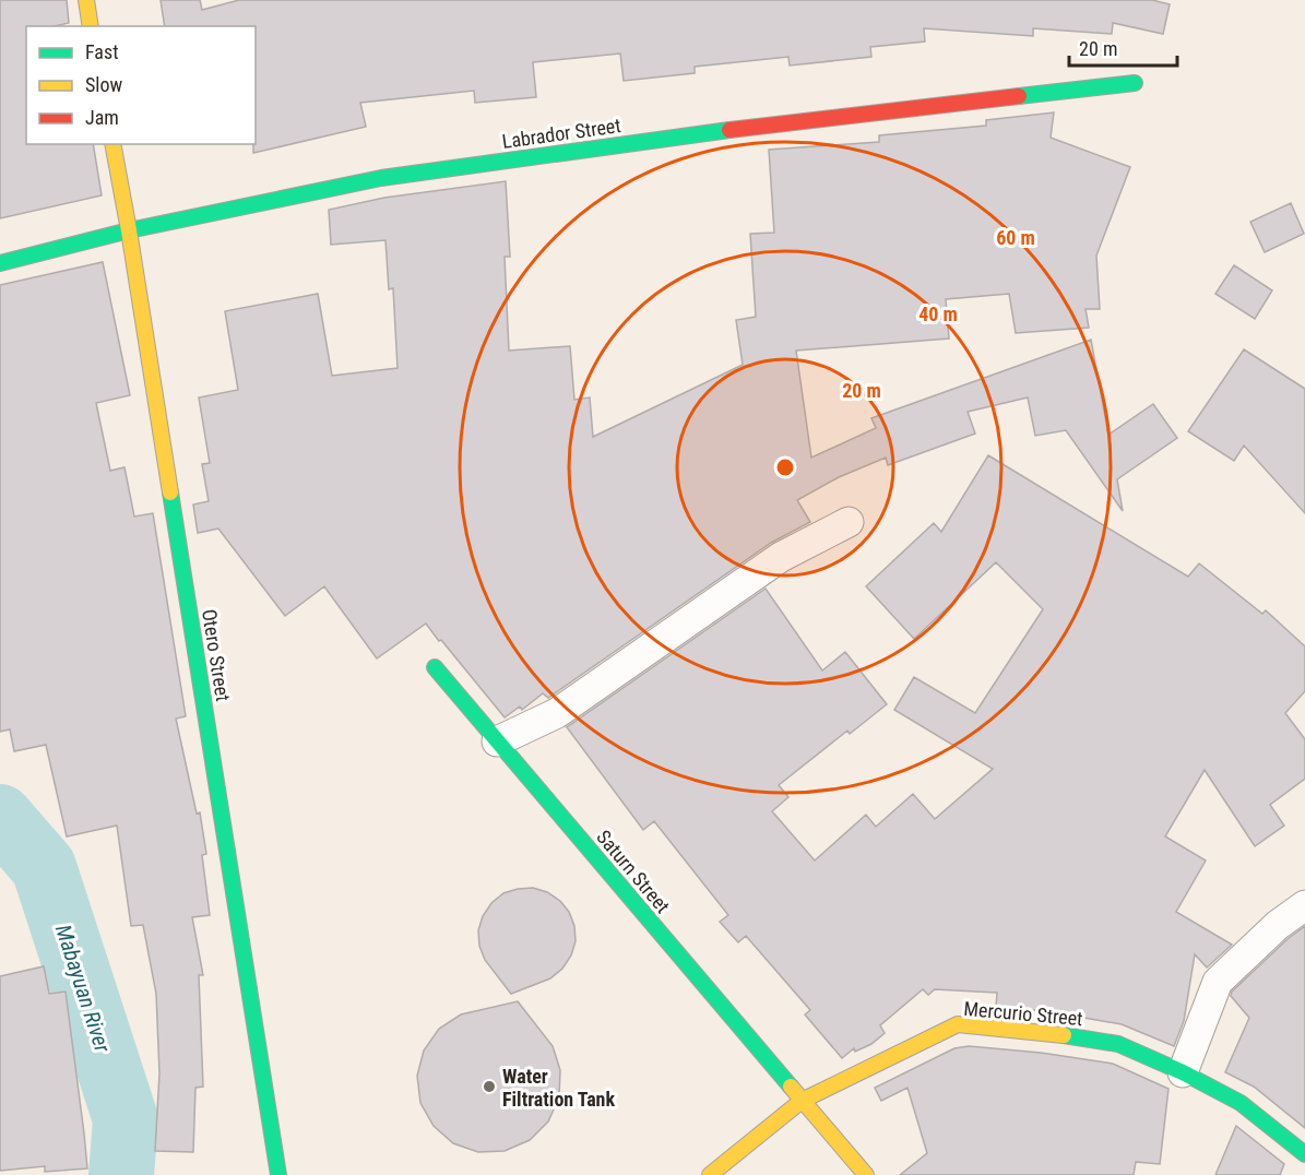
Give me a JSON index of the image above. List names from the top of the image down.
{
  "streets": {
    "street": [
      "Labrador Street",
      "Otero Street",
      "Saturn Street",
      "Mercurio Street"
    ]
  },
  "crossings": [
    ["Labrador Street", "Otero Street"],
    ["Saturn Street", "Mercurio Street"]
  ],
  "water": ["Mabayuan River"],
  "places": ["Water Filtration Tank"],
  "legend": ["Fast", "Slow", "Jam"],
  "scale_bar": "20 m",
  "rings": ["60 m", "40 m", "20 m"]
}
